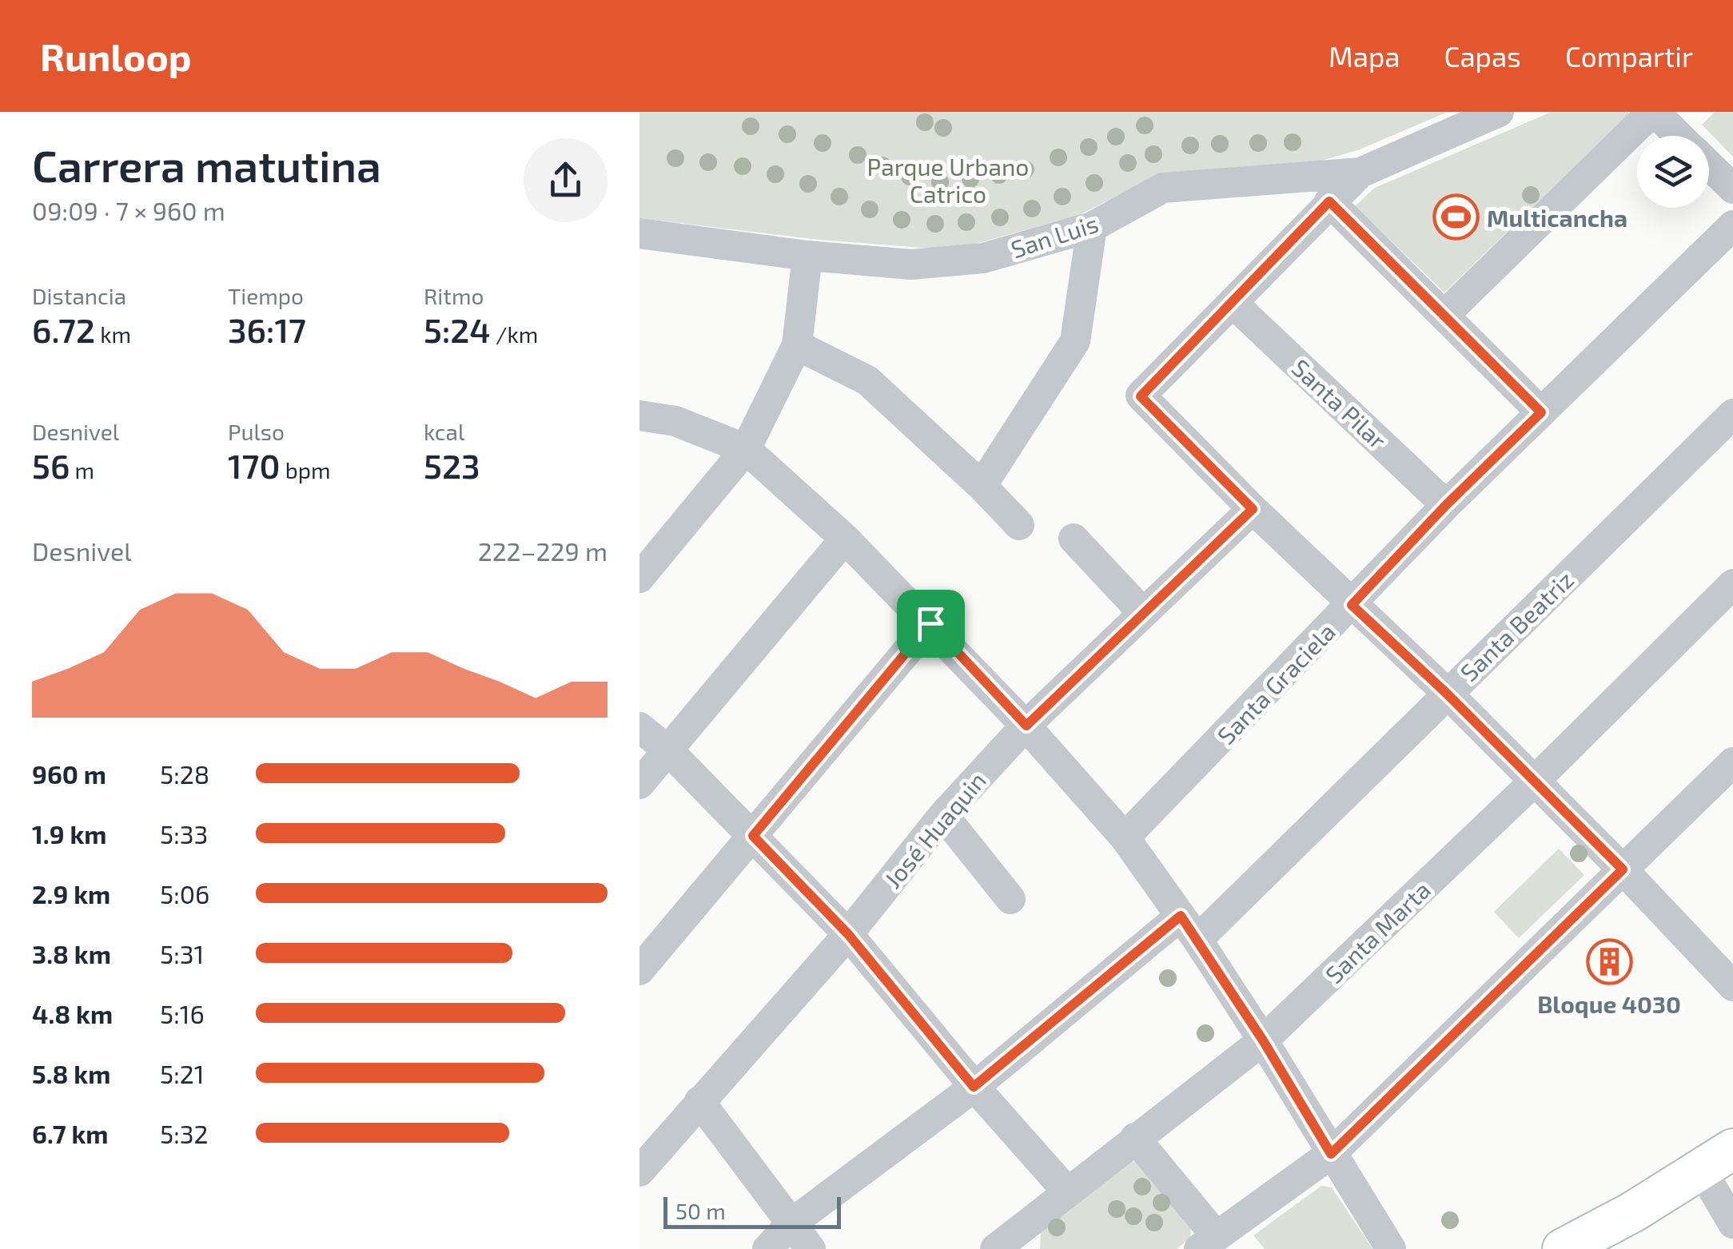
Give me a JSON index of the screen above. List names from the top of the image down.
{
  "streets": {
    "street": [
      "San Luis",
      "Santa Pilar",
      "Santa Beatriz",
      "Santa Graciela",
      "José Huaquin",
      "Santa Marta"
    ]
  },
  "crossings": [
    ["Santa Pilar", "Santa Graciela"]
  ],
  "parks": ["Parque Urbano Catrico"],
  "places": {
    "sports": ["Multicancha"],
    "building": ["Bloque 4030"]
  },
  "scale_bar": "50 m",
  "page": {
    "header": "Runloop",
    "nav": ["Mapa", "Capas", "Compartir"],
    "heading": ["Carrera matutina", "09:09 · 7 × 960 m"],
    "stats": [
      ["Distancia", "6.72 km"],
      ["Tiempo", "36:17"],
      ["Ritmo", "5:24 /km"],
      ["Desnivel", "56 m"],
      ["Pulso", "170 bpm"],
      ["kcal", "523"]
    ],
    "chart": ["Desnivel", "222–229 m"],
    "list": [
      {
        "name": "960 m",
        "note": "5:28"
      },
      {
        "name": "1.9 km",
        "note": "5:33"
      },
      {
        "name": "2.9 km",
        "note": "5:06"
      },
      {
        "name": "3.8 km",
        "note": "5:31"
      },
      {
        "name": "4.8 km",
        "note": "5:16"
      },
      {
        "name": "5.8 km",
        "note": "5:21"
      },
      {
        "name": "6.7 km",
        "note": "5:32"
      }
    ],
    "scale": "50 m"
  }
}
